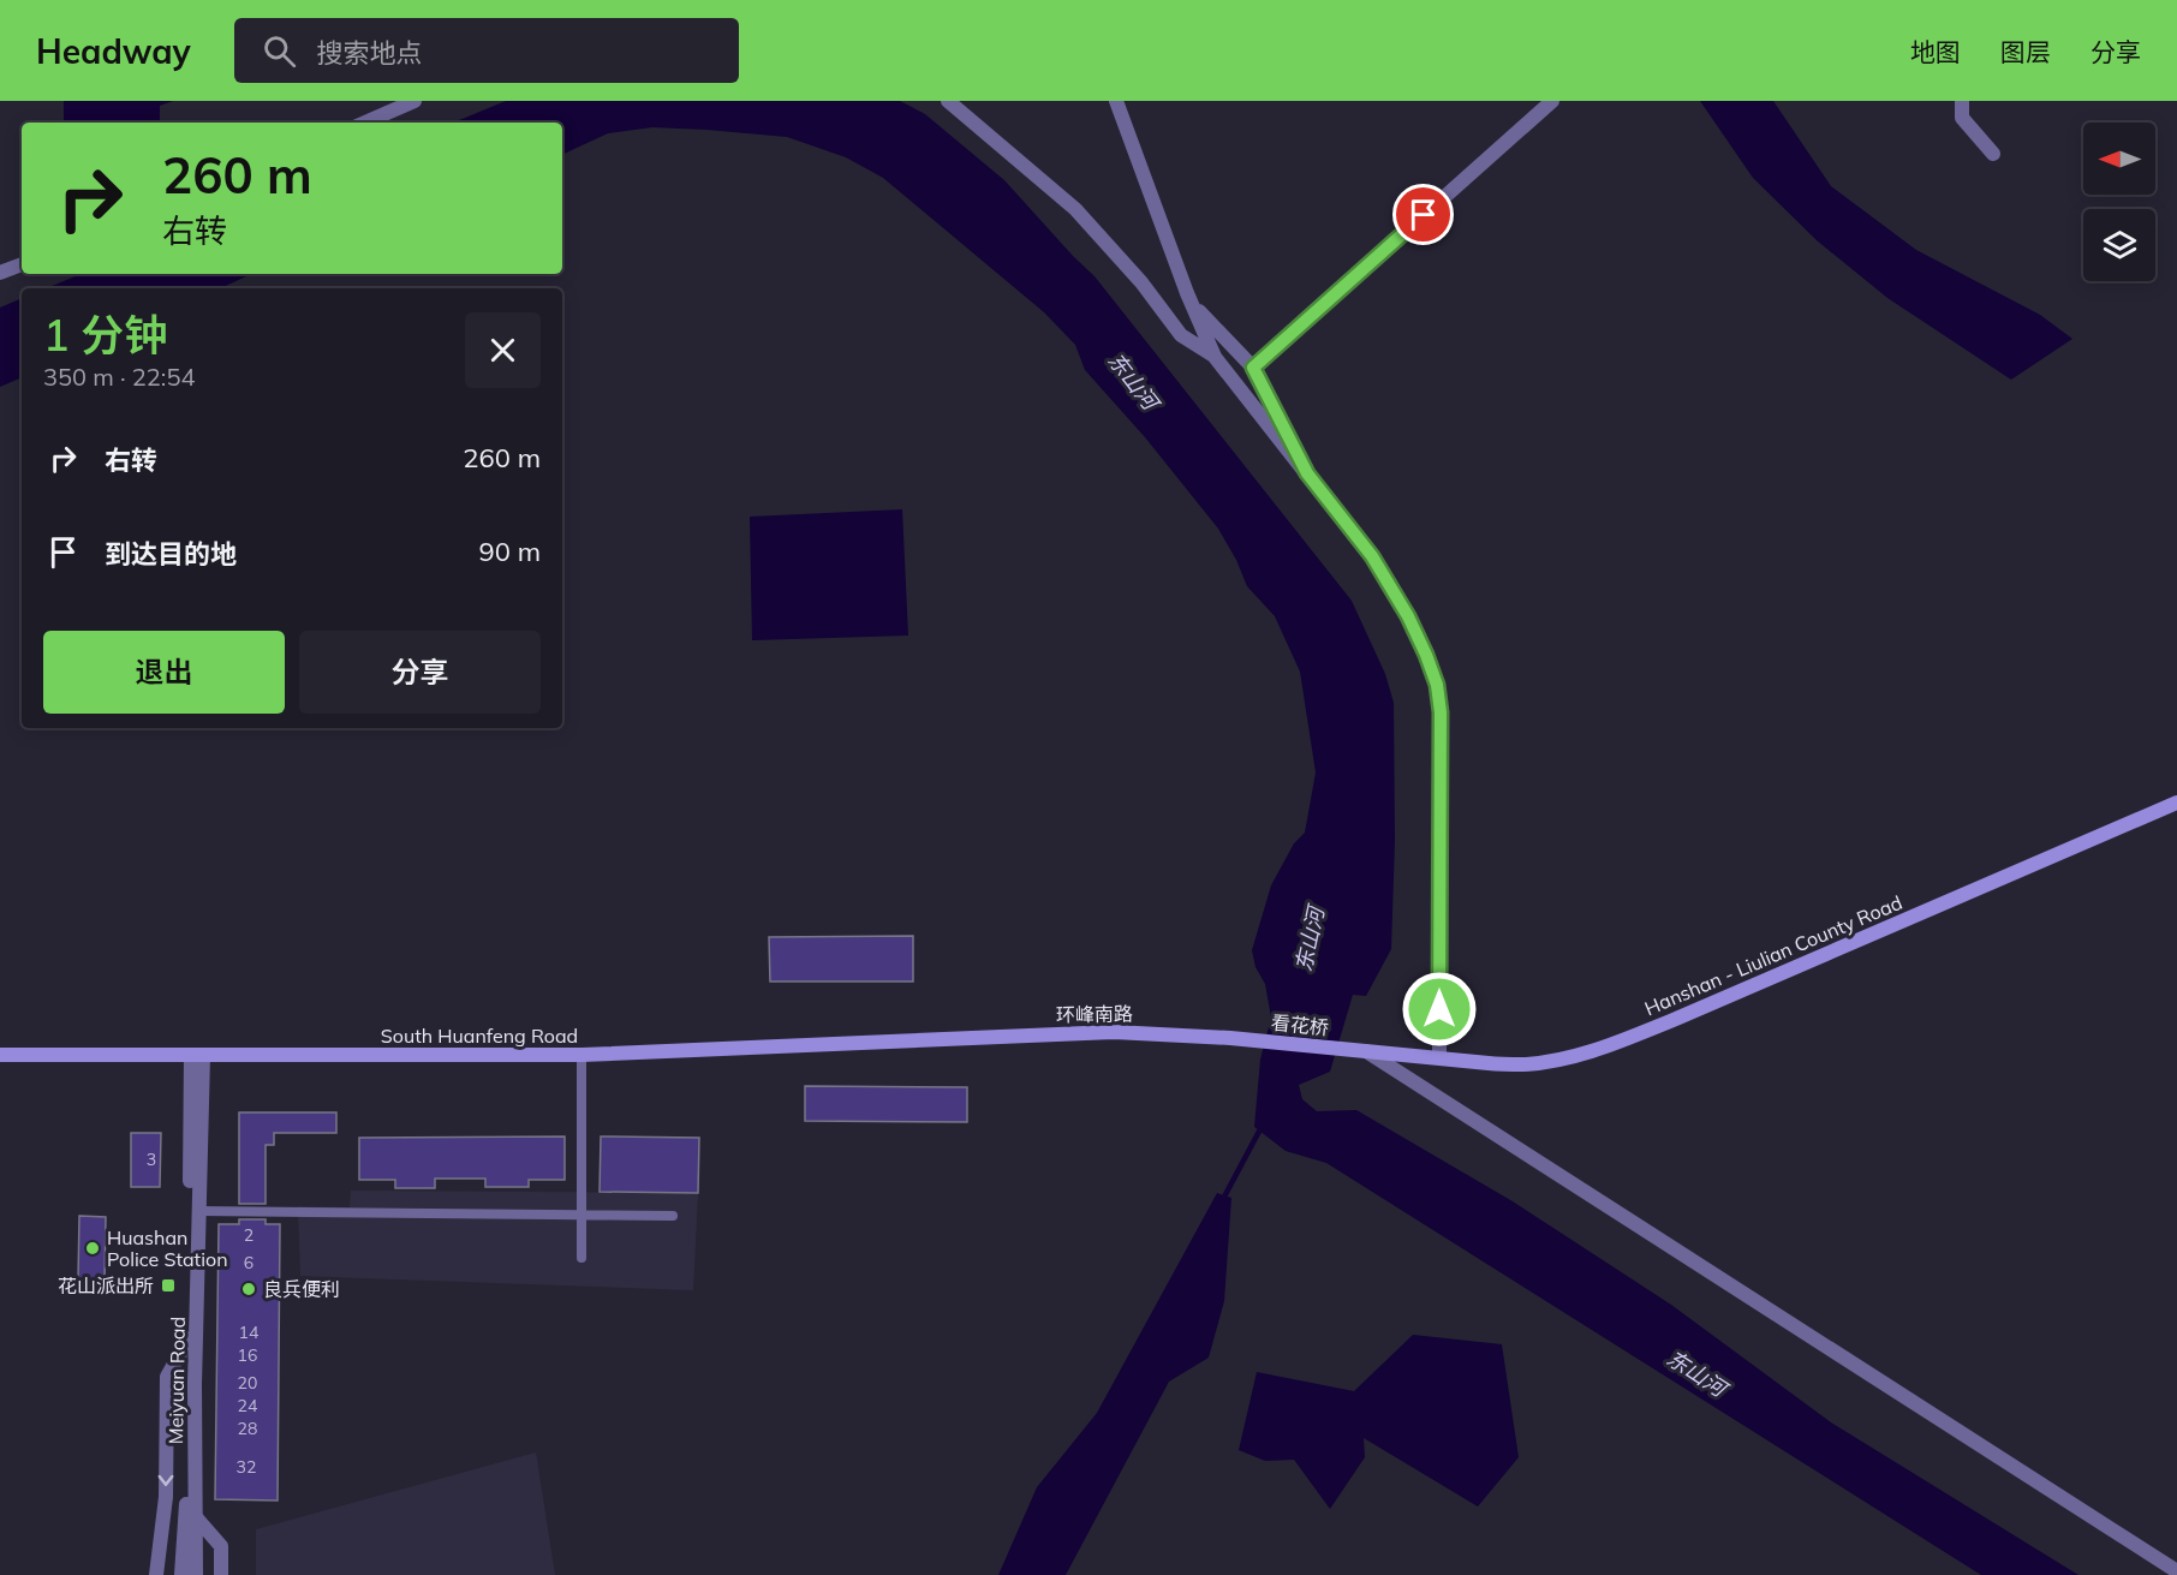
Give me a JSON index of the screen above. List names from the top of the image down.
{
  "streets": {
    "main road": ["Hanshan - Liulian County Road", "看花桥", "South Huanfeng Road"],
    "street": ["Meiyuan Road"]
  },
  "crossings": [
    ["Hanshan - Liulian County Road", "看花桥"],
    ["看花桥", "South Huanfeng Road"],
    ["South Huanfeng Road", "Meiyuan Road"]
  ],
  "water": ["东山河"],
  "places": {
    "other": ["Huashan Police Station", "良兵便利"],
    "transit": ["花山派出所"]
  },
  "house_numbers": [
    "3",
    "2",
    "6",
    "14",
    "16",
    "20",
    "24",
    "28",
    "32"
  ],
  "north": "left",
  "page": {
    "header": "Headway",
    "search": "搜索地点",
    "nav": ["地图", "图层", "分享"],
    "turn": ["260 m", "右转"],
    "heading": ["1 分钟", "350 m · 22:54"],
    "list": [
      {
        "name": "右转",
        "value": "260 m"
      },
      {
        "name": "到达目的地",
        "value": "90 m"
      }
    ],
    "buttons": ["退出", "分享"]
  }
}
